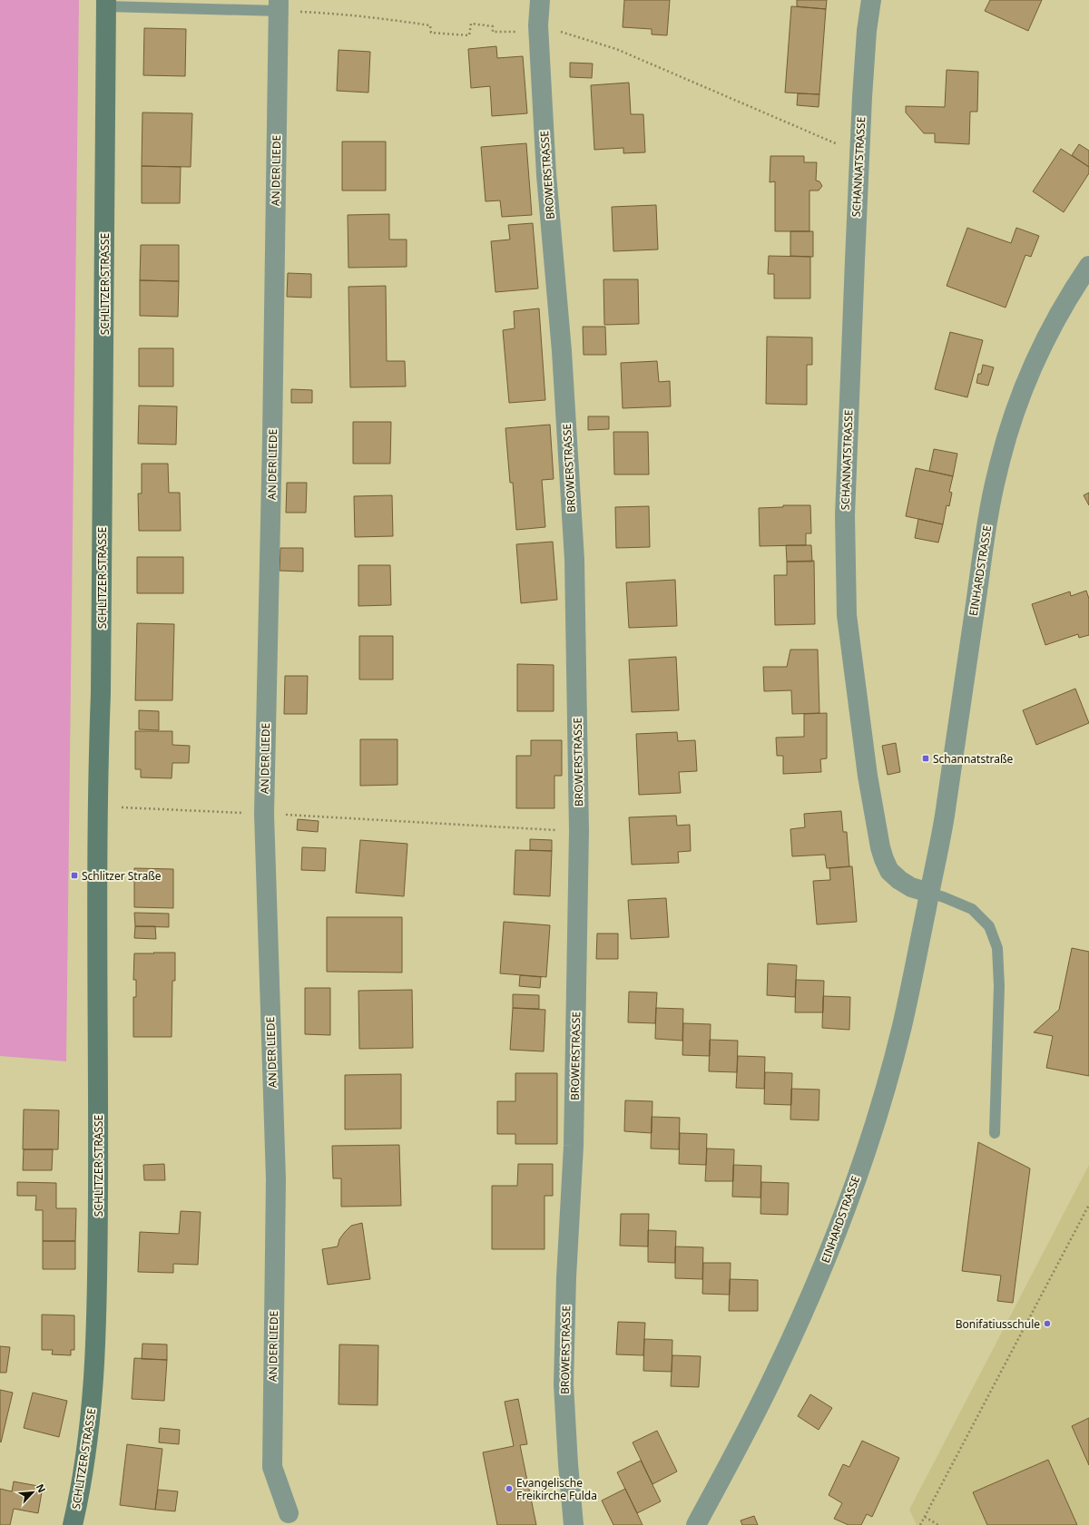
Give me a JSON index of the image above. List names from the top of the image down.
{
  "streets": {
    "main road": ["SCHLITZER STRASSE"],
    "street": [
      "SCHANNATSTRASSE",
      "AN DER LIEDE",
      "BROWERSTRASSE",
      "EINHARDSTRASSE"
    ]
  },
  "crossings": [
    ["SCHANNATSTRASSE", "EINHARDSTRASSE"]
  ],
  "places": {
    "transit": ["Schannatstraße", "Schlitzer Straße"],
    "other": ["Bonifatiusschule", "Evangelische Freikirche Fulda"]
  },
  "north": "top right"
}
